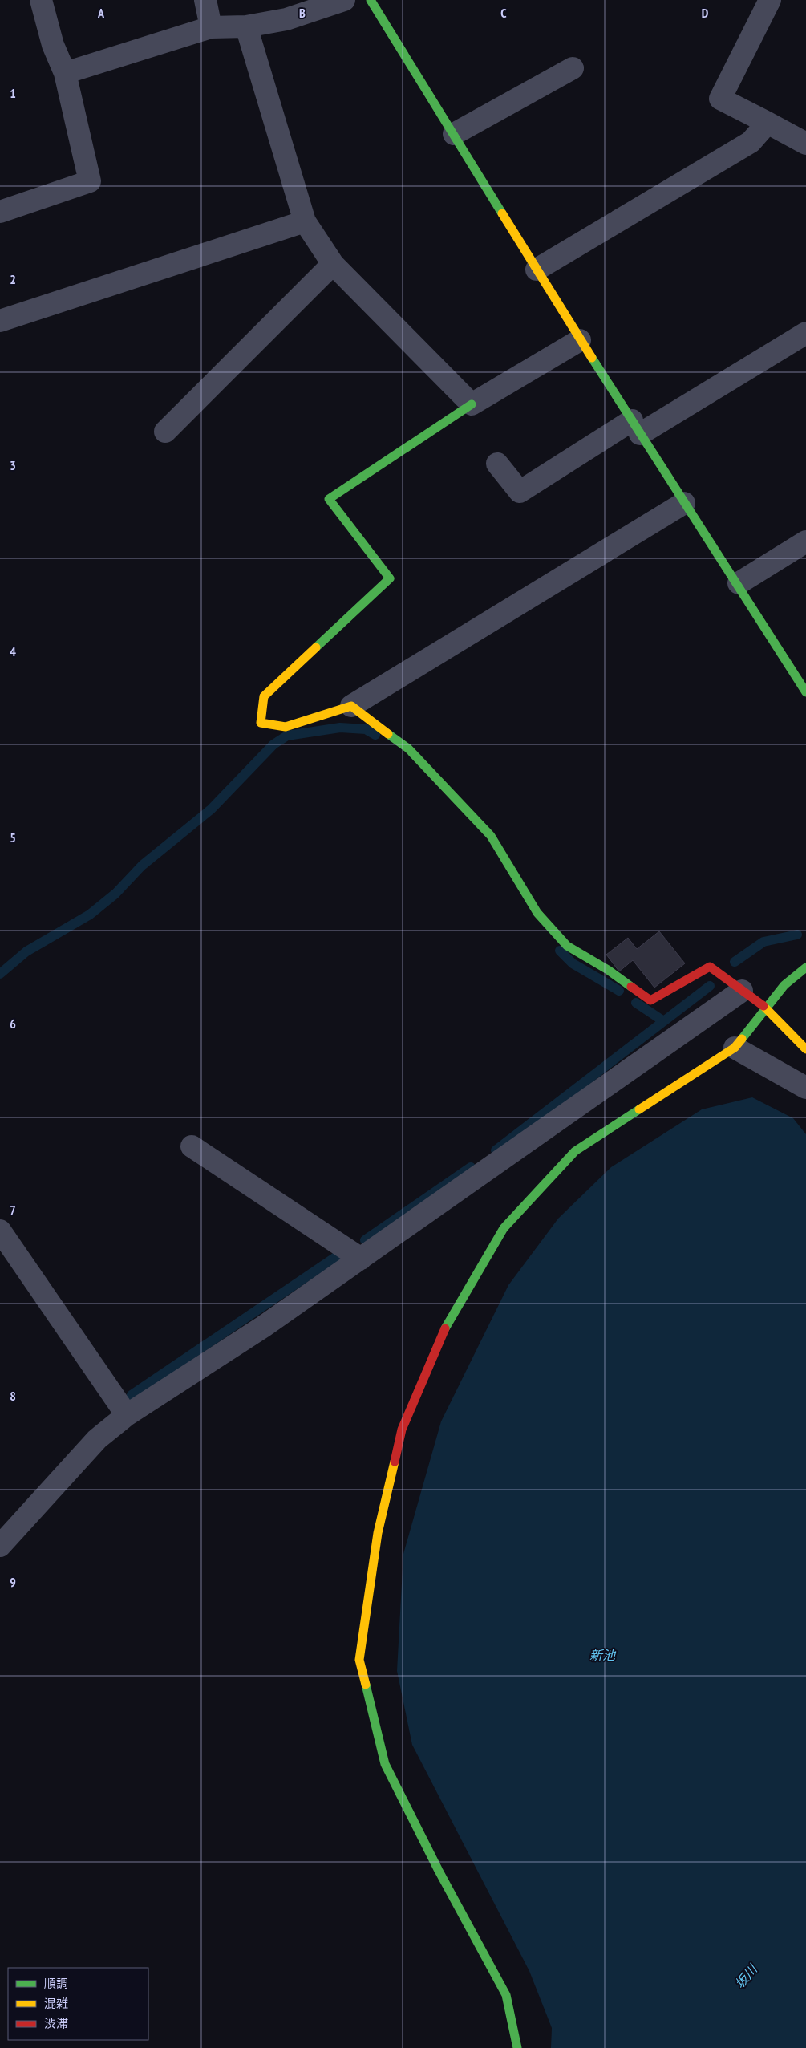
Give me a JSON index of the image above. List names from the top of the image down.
{
  "water": ["新池", "坂川"],
  "legend": ["順調", "混雑", "渋滞"],
  "grid": {
    "columns": [
      "A",
      "B",
      "C",
      "D"
    ],
    "rows": [
      "1",
      "2",
      "3",
      "4",
      "5",
      "6",
      "7",
      "8",
      "9"
    ]
  }
}
